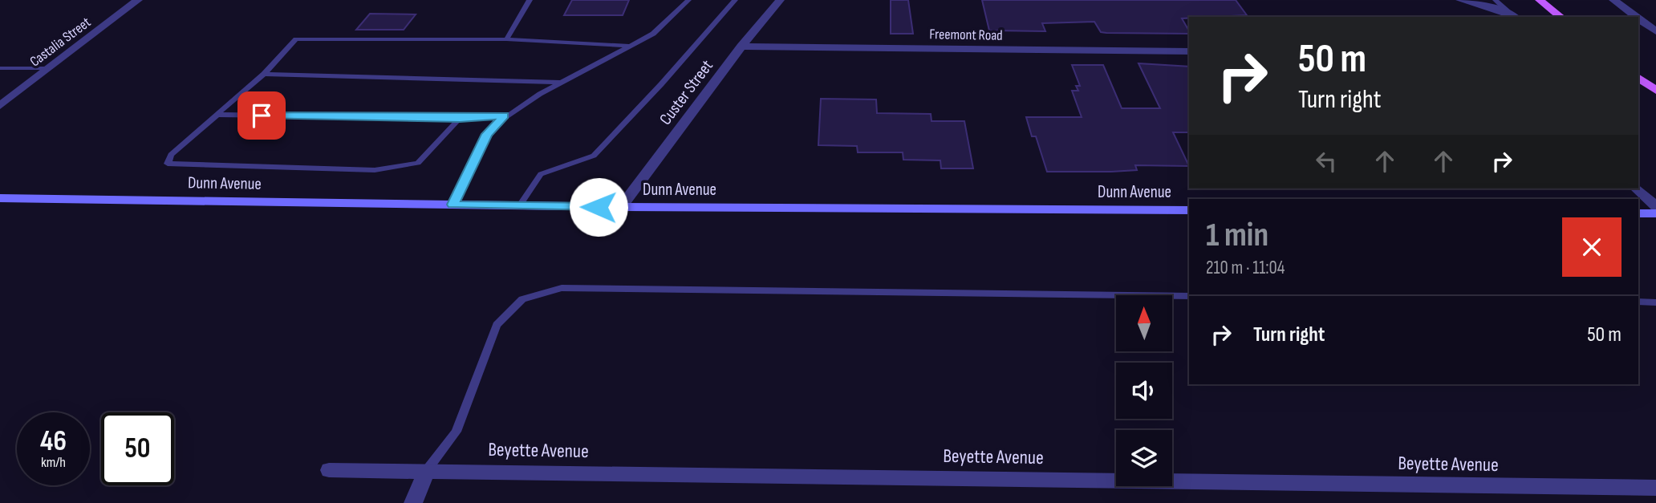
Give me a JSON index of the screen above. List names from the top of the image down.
{
  "streets": {
    "main road": ["Dunn Avenue"],
    "street": [
      "Freemont Road",
      "Castalia Street",
      "Custer Street",
      "Beyette Avenue"
    ]
  },
  "crossings": [
    ["Freemont Road", "Custer Street"],
    ["Custer Street", "Dunn Avenue"]
  ],
  "north": "top",
  "page": {
    "turn": ["50 m", "Turn right"],
    "heading": ["1 min", "210 m · 11:04"],
    "list": [
      {
        "name": "Turn right",
        "value": "50 m"
      }
    ],
    "speed": "46 km/h",
    "limit": "50"
  }
}
